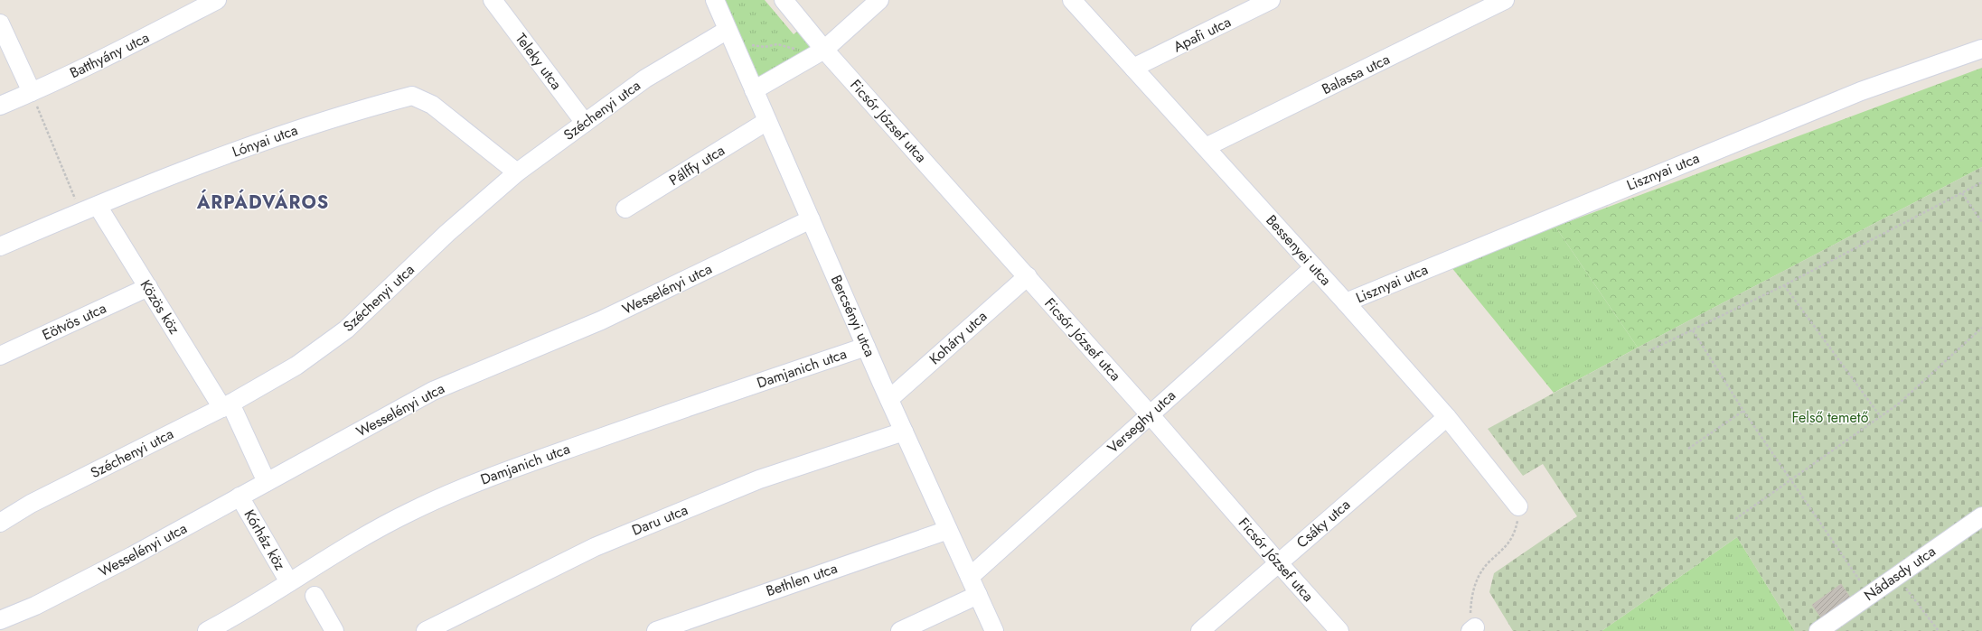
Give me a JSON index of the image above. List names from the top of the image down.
{
  "streets": {
    "street": [
      "Apafi utca",
      "Batthyány utca",
      "Teleky utca",
      "Balassa utca",
      "Széchenyi utca",
      "Ficsór József utca",
      "Lónyai utca",
      "Pálffy utca",
      "Lisznyai utca",
      "Bessenyei utca",
      "Wesselényi utca",
      "Közös köz",
      "Bercsényi utca",
      "Eötvös utca",
      "Koháry utca",
      "Damjanich utca",
      "Verseghy utca",
      "Daru utca",
      "Csáky utca",
      "Kórház köz",
      "Nádasdy utca",
      "Bethlen utca"
    ]
  },
  "crossings": [
    ["Apafi utca", "Bessenyei utca"],
    ["Teleky utca", "Széchenyi utca"],
    ["Balassa utca", "Bessenyei utca"],
    ["Széchenyi utca", "Lónyai utca"],
    ["Széchenyi utca", "Közös köz"],
    ["Széchenyi utca", "Bercsényi utca"],
    ["Ficsór József utca", "Koháry utca"],
    ["Ficsór József utca", "Verseghy utca"],
    ["Ficsór József utca", "Csáky utca"],
    ["Lónyai utca", "Közös köz"],
    ["Pálffy utca", "Bercsényi utca"],
    ["Lisznyai utca", "Bessenyei utca"],
    ["Bessenyei utca", "Verseghy utca"],
    ["Bessenyei utca", "Csáky utca"],
    ["Wesselényi utca", "Bercsényi utca"],
    ["Wesselényi utca", "Kórház köz"],
    ["Közös köz", "Eötvös utca"],
    ["Bercsényi utca", "Koháry utca"],
    ["Bercsényi utca", "Damjanich utca"],
    ["Bercsényi utca", "Verseghy utca"],
    ["Bercsényi utca", "Daru utca"],
    ["Bercsényi utca", "Bethlen utca"],
    ["Damjanich utca", "Kórház köz"]
  ],
  "districts": ["ÁRPÁDVÁROS"],
  "parks": ["Felső temető"]
}
